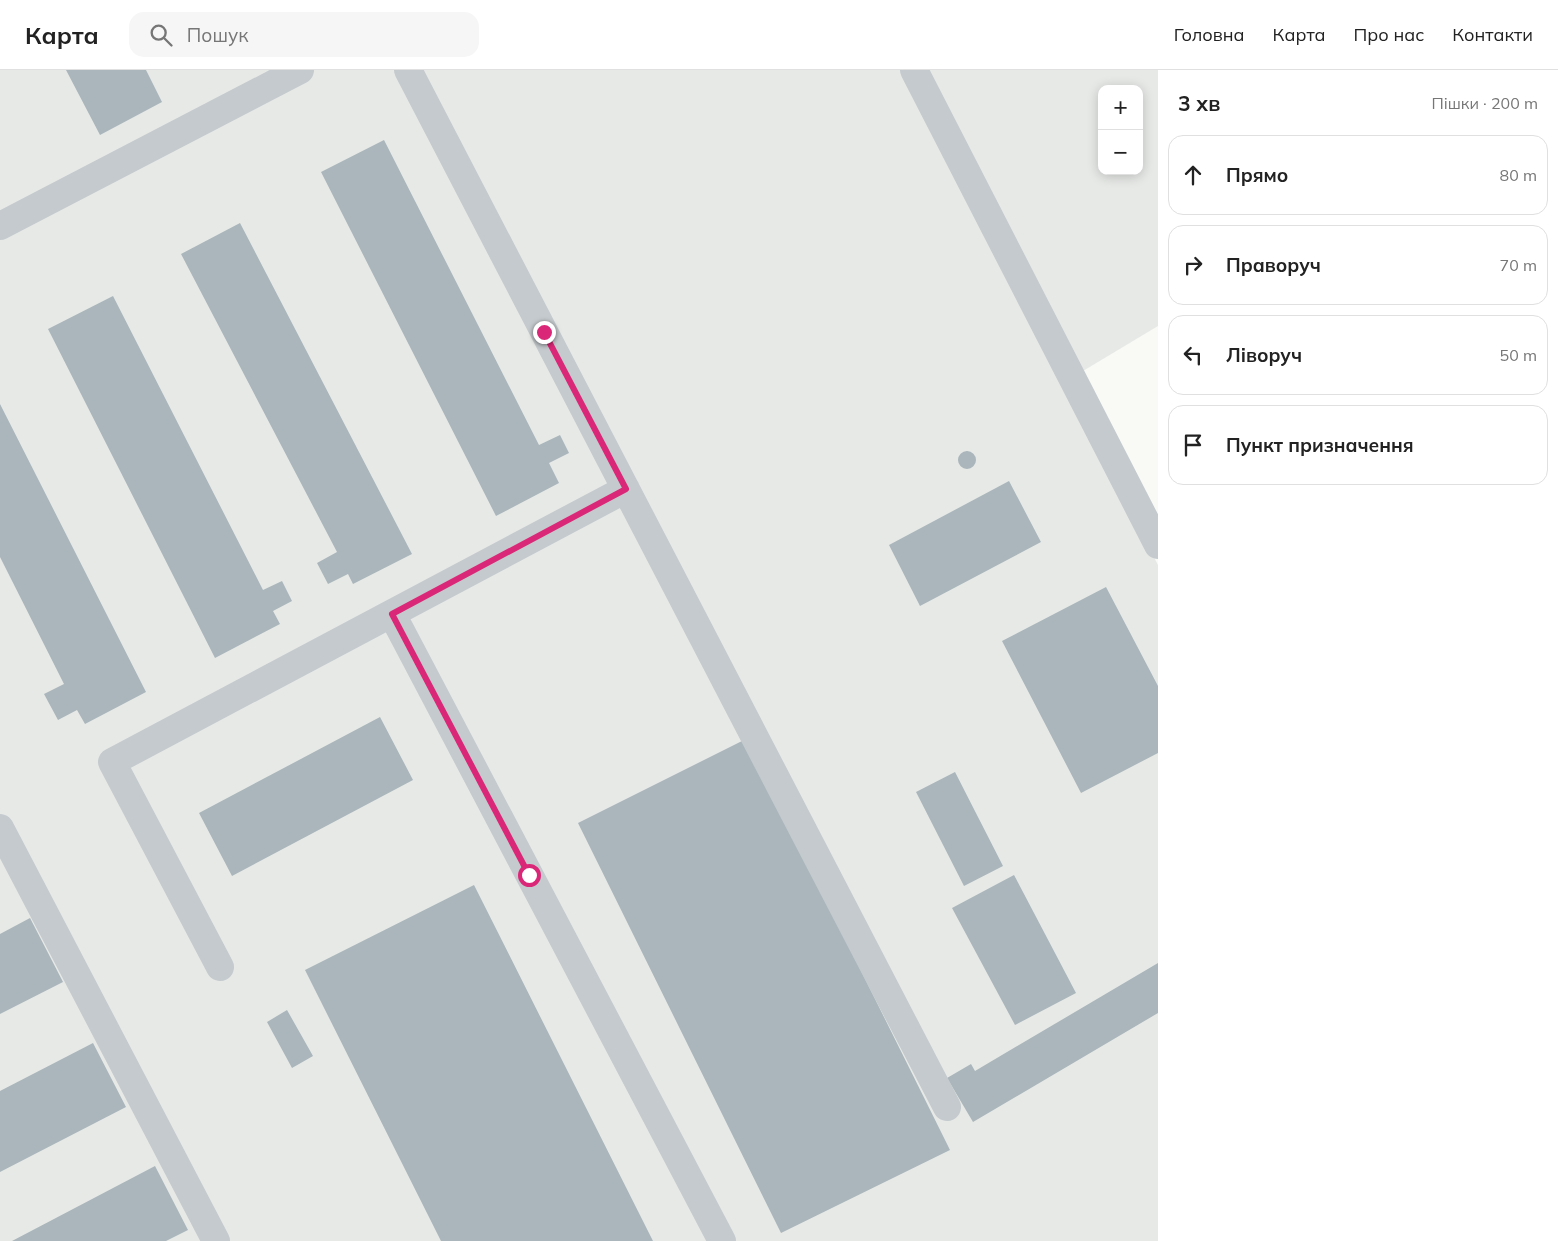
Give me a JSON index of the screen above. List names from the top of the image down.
{
  "page": {
    "header": "Карта",
    "search": "Пошук",
    "nav": [
      "Головна",
      "Карта",
      "Про нас",
      "Контакти"
    ],
    "heading": ["3 хв", "Пішки · 200 m"],
    "map_buttons": ["+", "−"],
    "list": [
      ["Прямо", "80 m"],
      ["Праворуч", "70 m"],
      ["Ліворуч", "50 m"],
      "Пункт призначення"
    ]
  }
}
